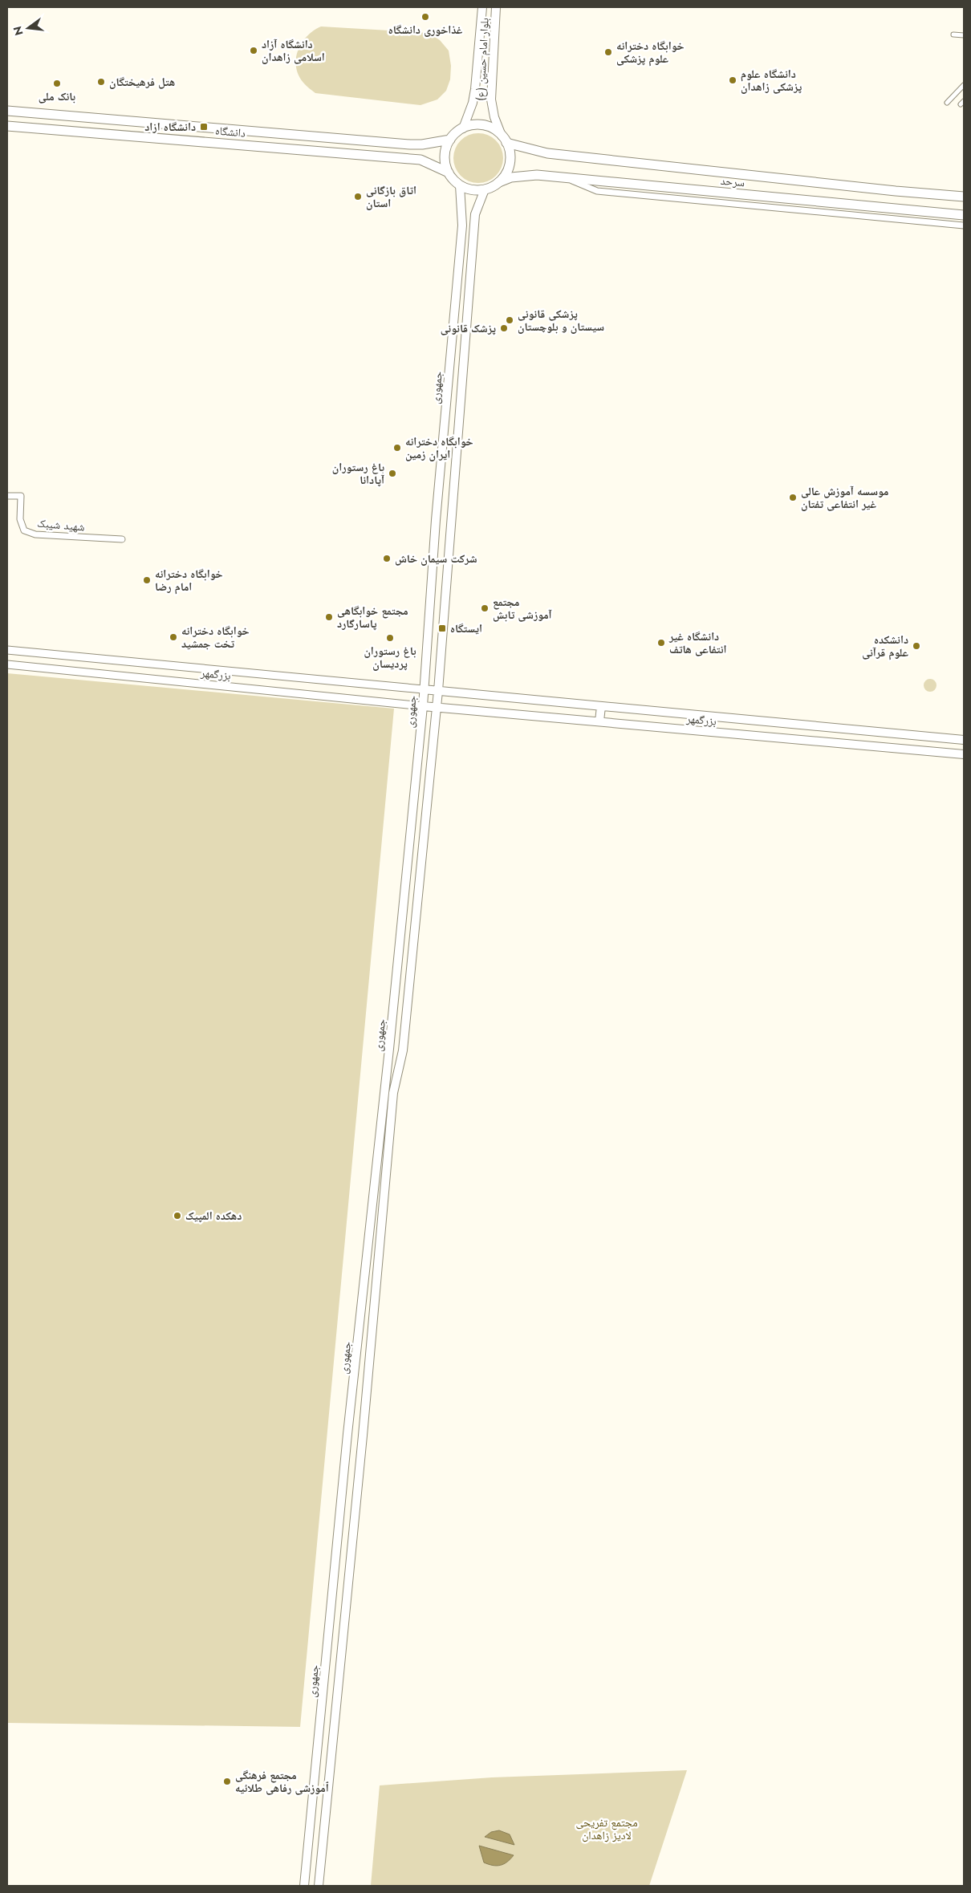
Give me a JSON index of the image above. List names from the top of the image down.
{
  "streets": {
    "main road": [
      "بلوار امام حسین (ع)",
      "دانشگاه",
      "سرحد",
      "جمهوری",
      "بزرگمهر"
    ],
    "street": ["شهید شیبک"]
  },
  "crossings": [
    ["بلوار امام حسین (ع)", "دانشگاه"],
    ["بلوار امام حسین (ع)", "سرحد"],
    ["بلوار امام حسین (ع)", "جمهوری"],
    ["دانشگاه", "سرحد"],
    ["دانشگاه", "جمهوری"],
    ["سرحد", "جمهوری"],
    ["جمهوری", "بزرگمهر"]
  ],
  "parks": ["مجتمع تفریحی لادیز زاهدان"],
  "places": {
    "other": [
      "غذاخوری دانشگاه",
      "دانشگاه آزاد اسلامی زاهدان",
      "خوابگاه دخترانه علوم پزشکی",
      "دانشگاه علوم پزشکی زاهدان",
      "هتل فرهیختگان",
      "بانک ملی",
      "اتاق بازگانی استان",
      "پزشکی قانونی سیستان و بلوچستان",
      "پزشک قانونی",
      "خوابگاه دخترانه ایران زمین",
      "باغ رستوران آپادانا",
      "موسسه آموزش عالی غیر انتفاعی تفتان",
      "شرکت سیمان خاش",
      "خوابگاه دخترانه امام رضا",
      "مجتمع آموزشی تابش",
      "مجتمع خوابگاهی پاسارگارد",
      "خوابگاه دخترانه تخت جمشید",
      "باغ رستوران پردیسان",
      "دانشگاه غیر انتفاعی هاتف",
      "دانشکده علوم قرآنی",
      "دهکده المپیک",
      "مجتمع فرهنگی ٱموزشی رفاهی طلائیه"
    ],
    "transit": ["دانشگاه ازاد", "ایستگاه"]
  },
  "north": "left"
}
